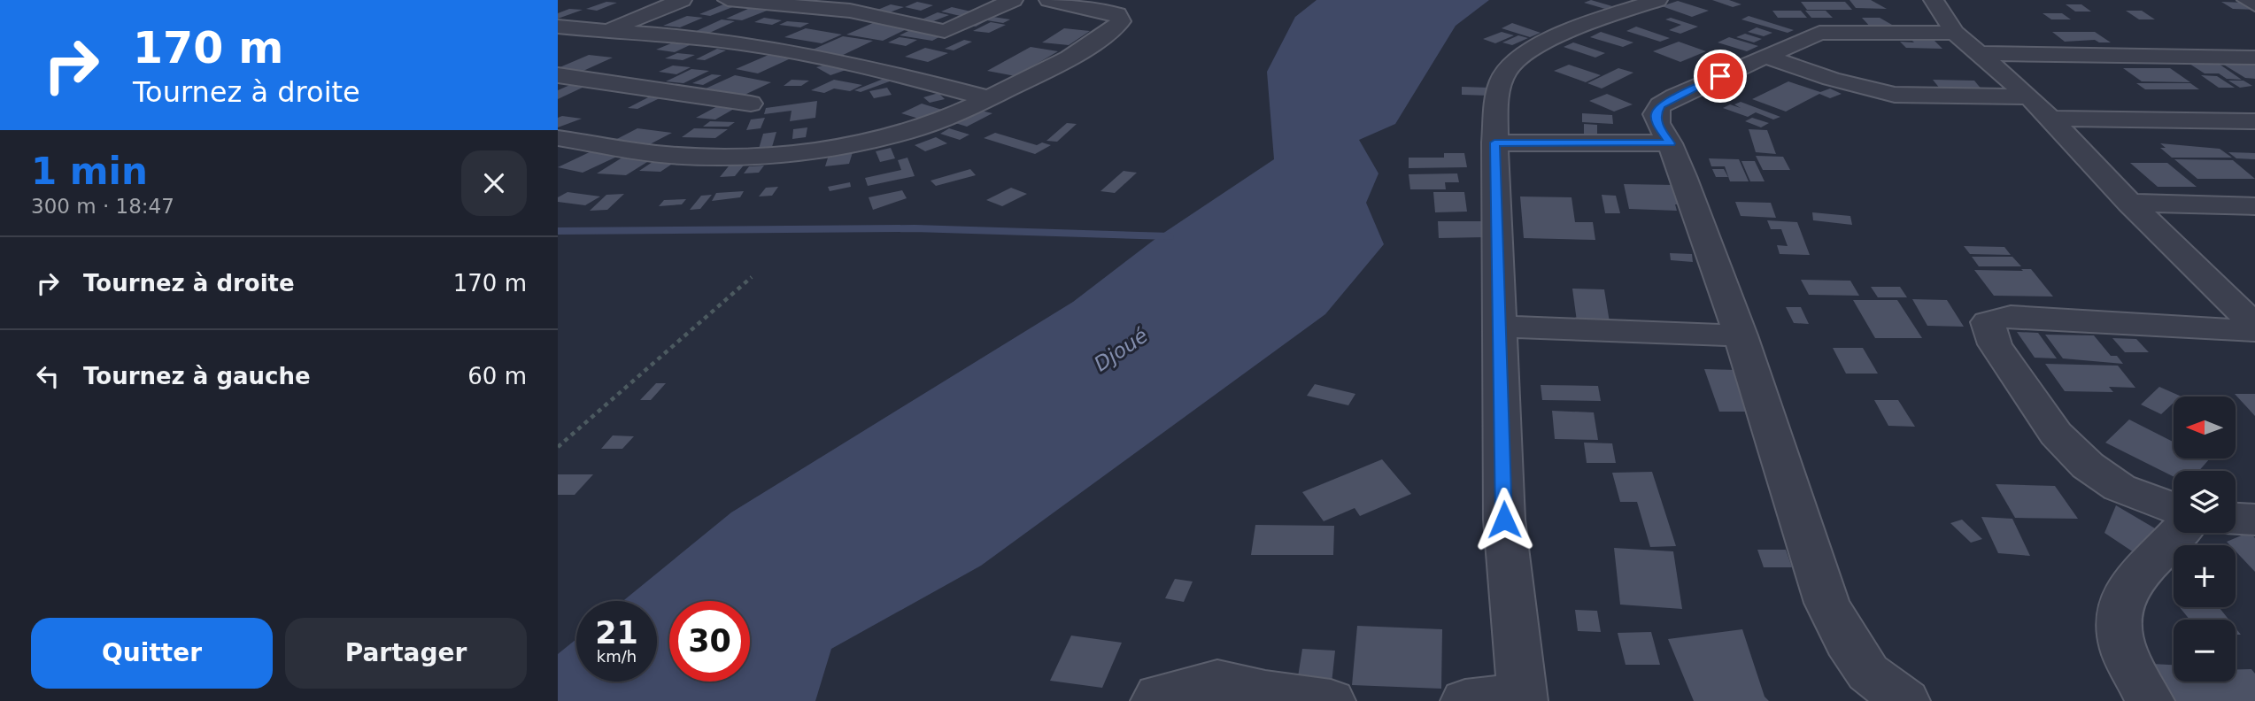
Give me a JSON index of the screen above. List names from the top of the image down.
{
  "water": ["Djoué"],
  "north": "left",
  "page": {
    "turn": ["170 m", "Tournez à droite"],
    "heading": ["1 min", "300 m · 18:47"],
    "list": [
      {
        "name": "Tournez à droite",
        "value": "170 m"
      },
      {
        "name": "Tournez à gauche",
        "value": "60 m"
      }
    ],
    "map_buttons": ["+", "−"],
    "speed": "21 km/h",
    "limit": "30",
    "buttons": ["Quitter", "Partager"]
  }
}
